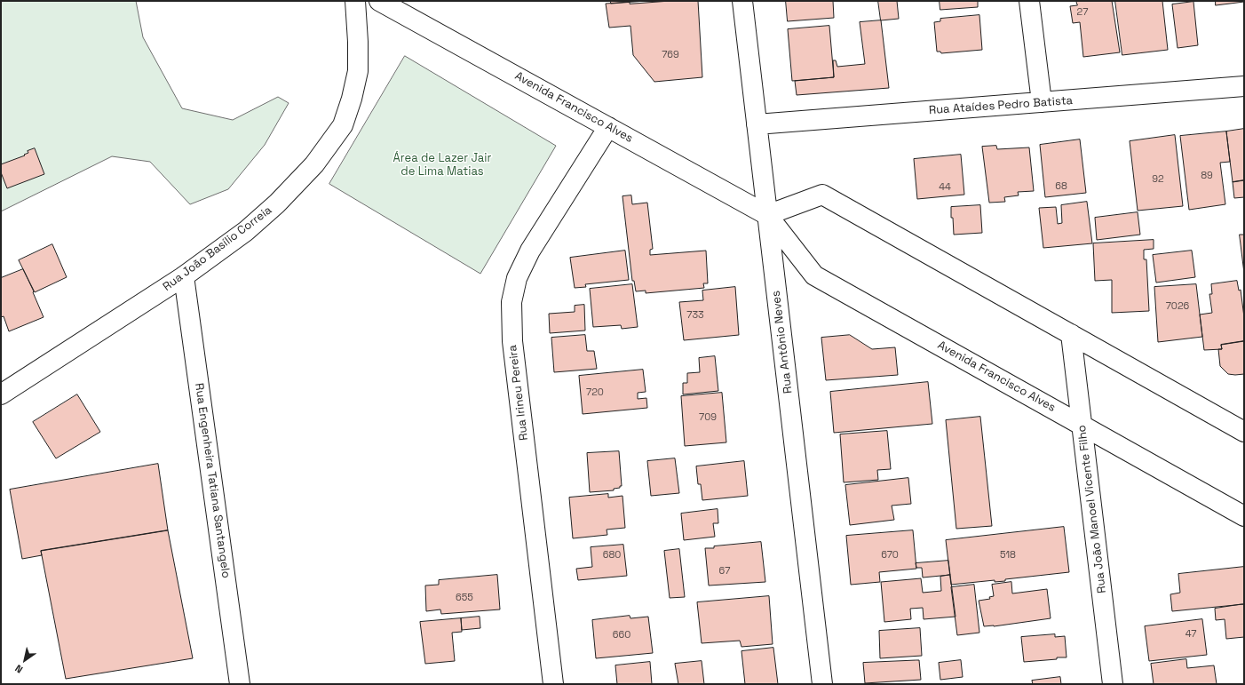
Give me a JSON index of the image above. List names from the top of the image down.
{
  "streets": {
    "street": [
      "Rua Ataídes Pedro Batista",
      "Avenida Francisco Alves",
      "Rua João Basílio Correia",
      "Rua Antônio Neves",
      "Rua Irineu Pereira",
      "Rua Engenheira Tatiana Santangelo",
      "Rua João Manoel Vicente Filho"
    ]
  },
  "crossings": [
    ["Rua Ataídes Pedro Batista", "Rua Antônio Neves"],
    ["Avenida Francisco Alves", "Rua Antônio Neves"],
    ["Avenida Francisco Alves", "Rua Irineu Pereira"],
    ["Avenida Francisco Alves", "Rua João Manoel Vicente Filho"],
    ["Rua João Basílio Correia", "Rua Engenheira Tatiana Santangelo"]
  ],
  "parks": ["Área de Lazer Jair de Lima Matias"],
  "house_numbers": [
    "27",
    "769",
    "89",
    "92",
    "68",
    "44",
    "7026",
    "733",
    "720",
    "709",
    "680",
    "670",
    "518",
    "67",
    "655",
    "47",
    "660"
  ],
  "north": "bottom left"
}
